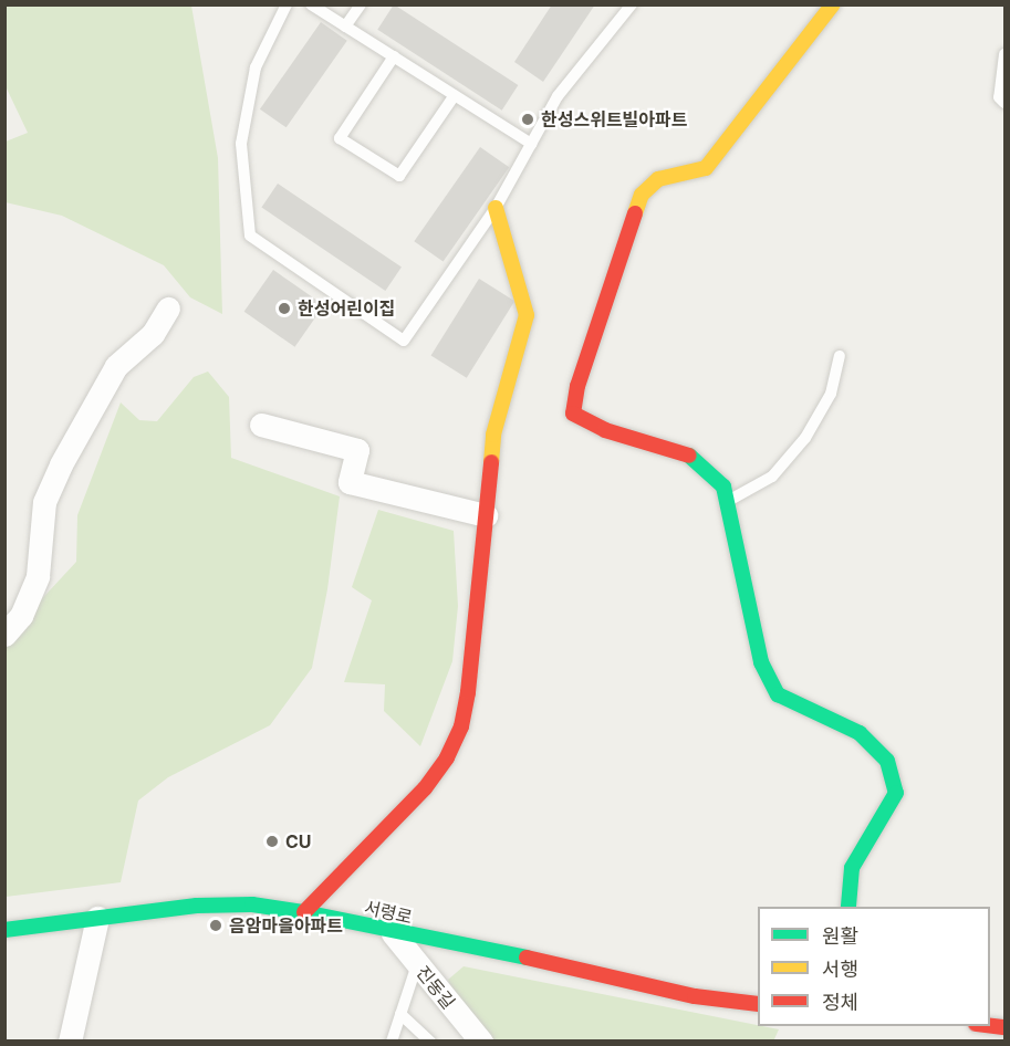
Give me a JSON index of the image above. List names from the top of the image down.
{
  "streets": {
    "street": ["서령로", "진동길"]
  },
  "crossings": [
    ["서령로", "진동길"]
  ],
  "places": [
    "한성스위트빌아파트",
    "한성어린이집",
    "CU",
    "음암마을아파트"
  ],
  "legend": ["원활", "서행", "정체"]
}
